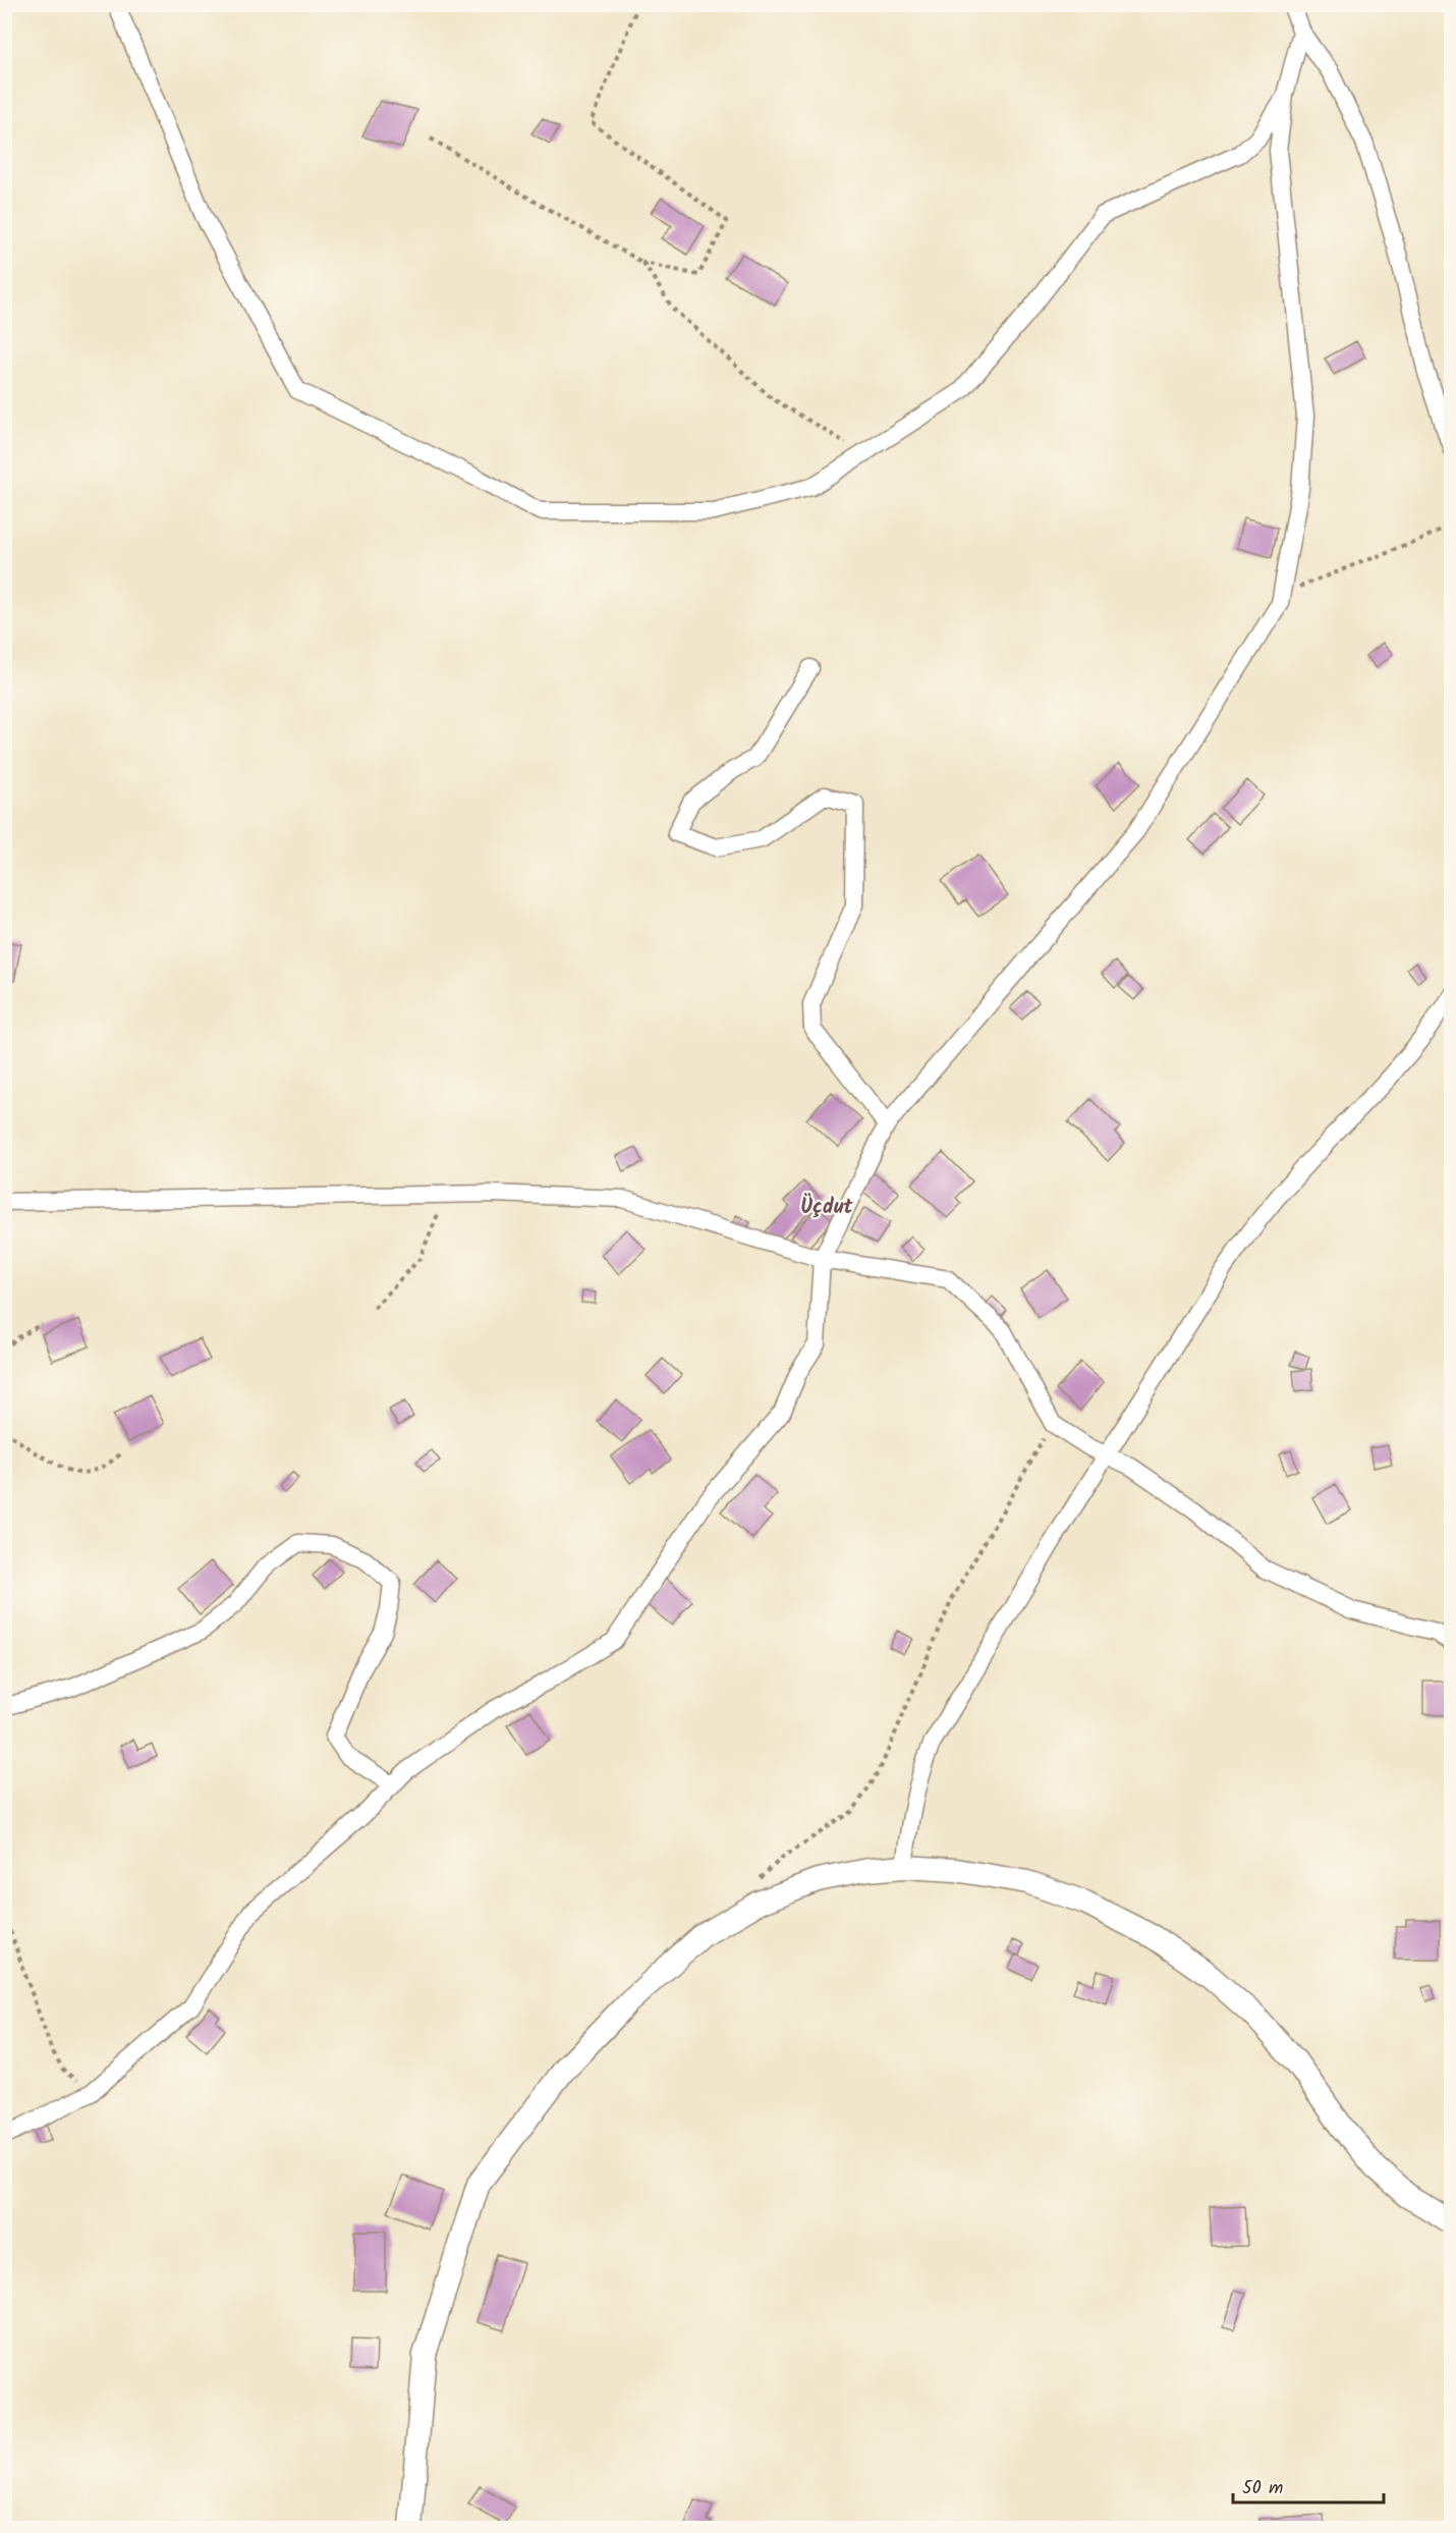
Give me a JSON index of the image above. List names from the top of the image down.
{
  "districts": ["Üçdut"],
  "scale_bar": "50 m"
}
